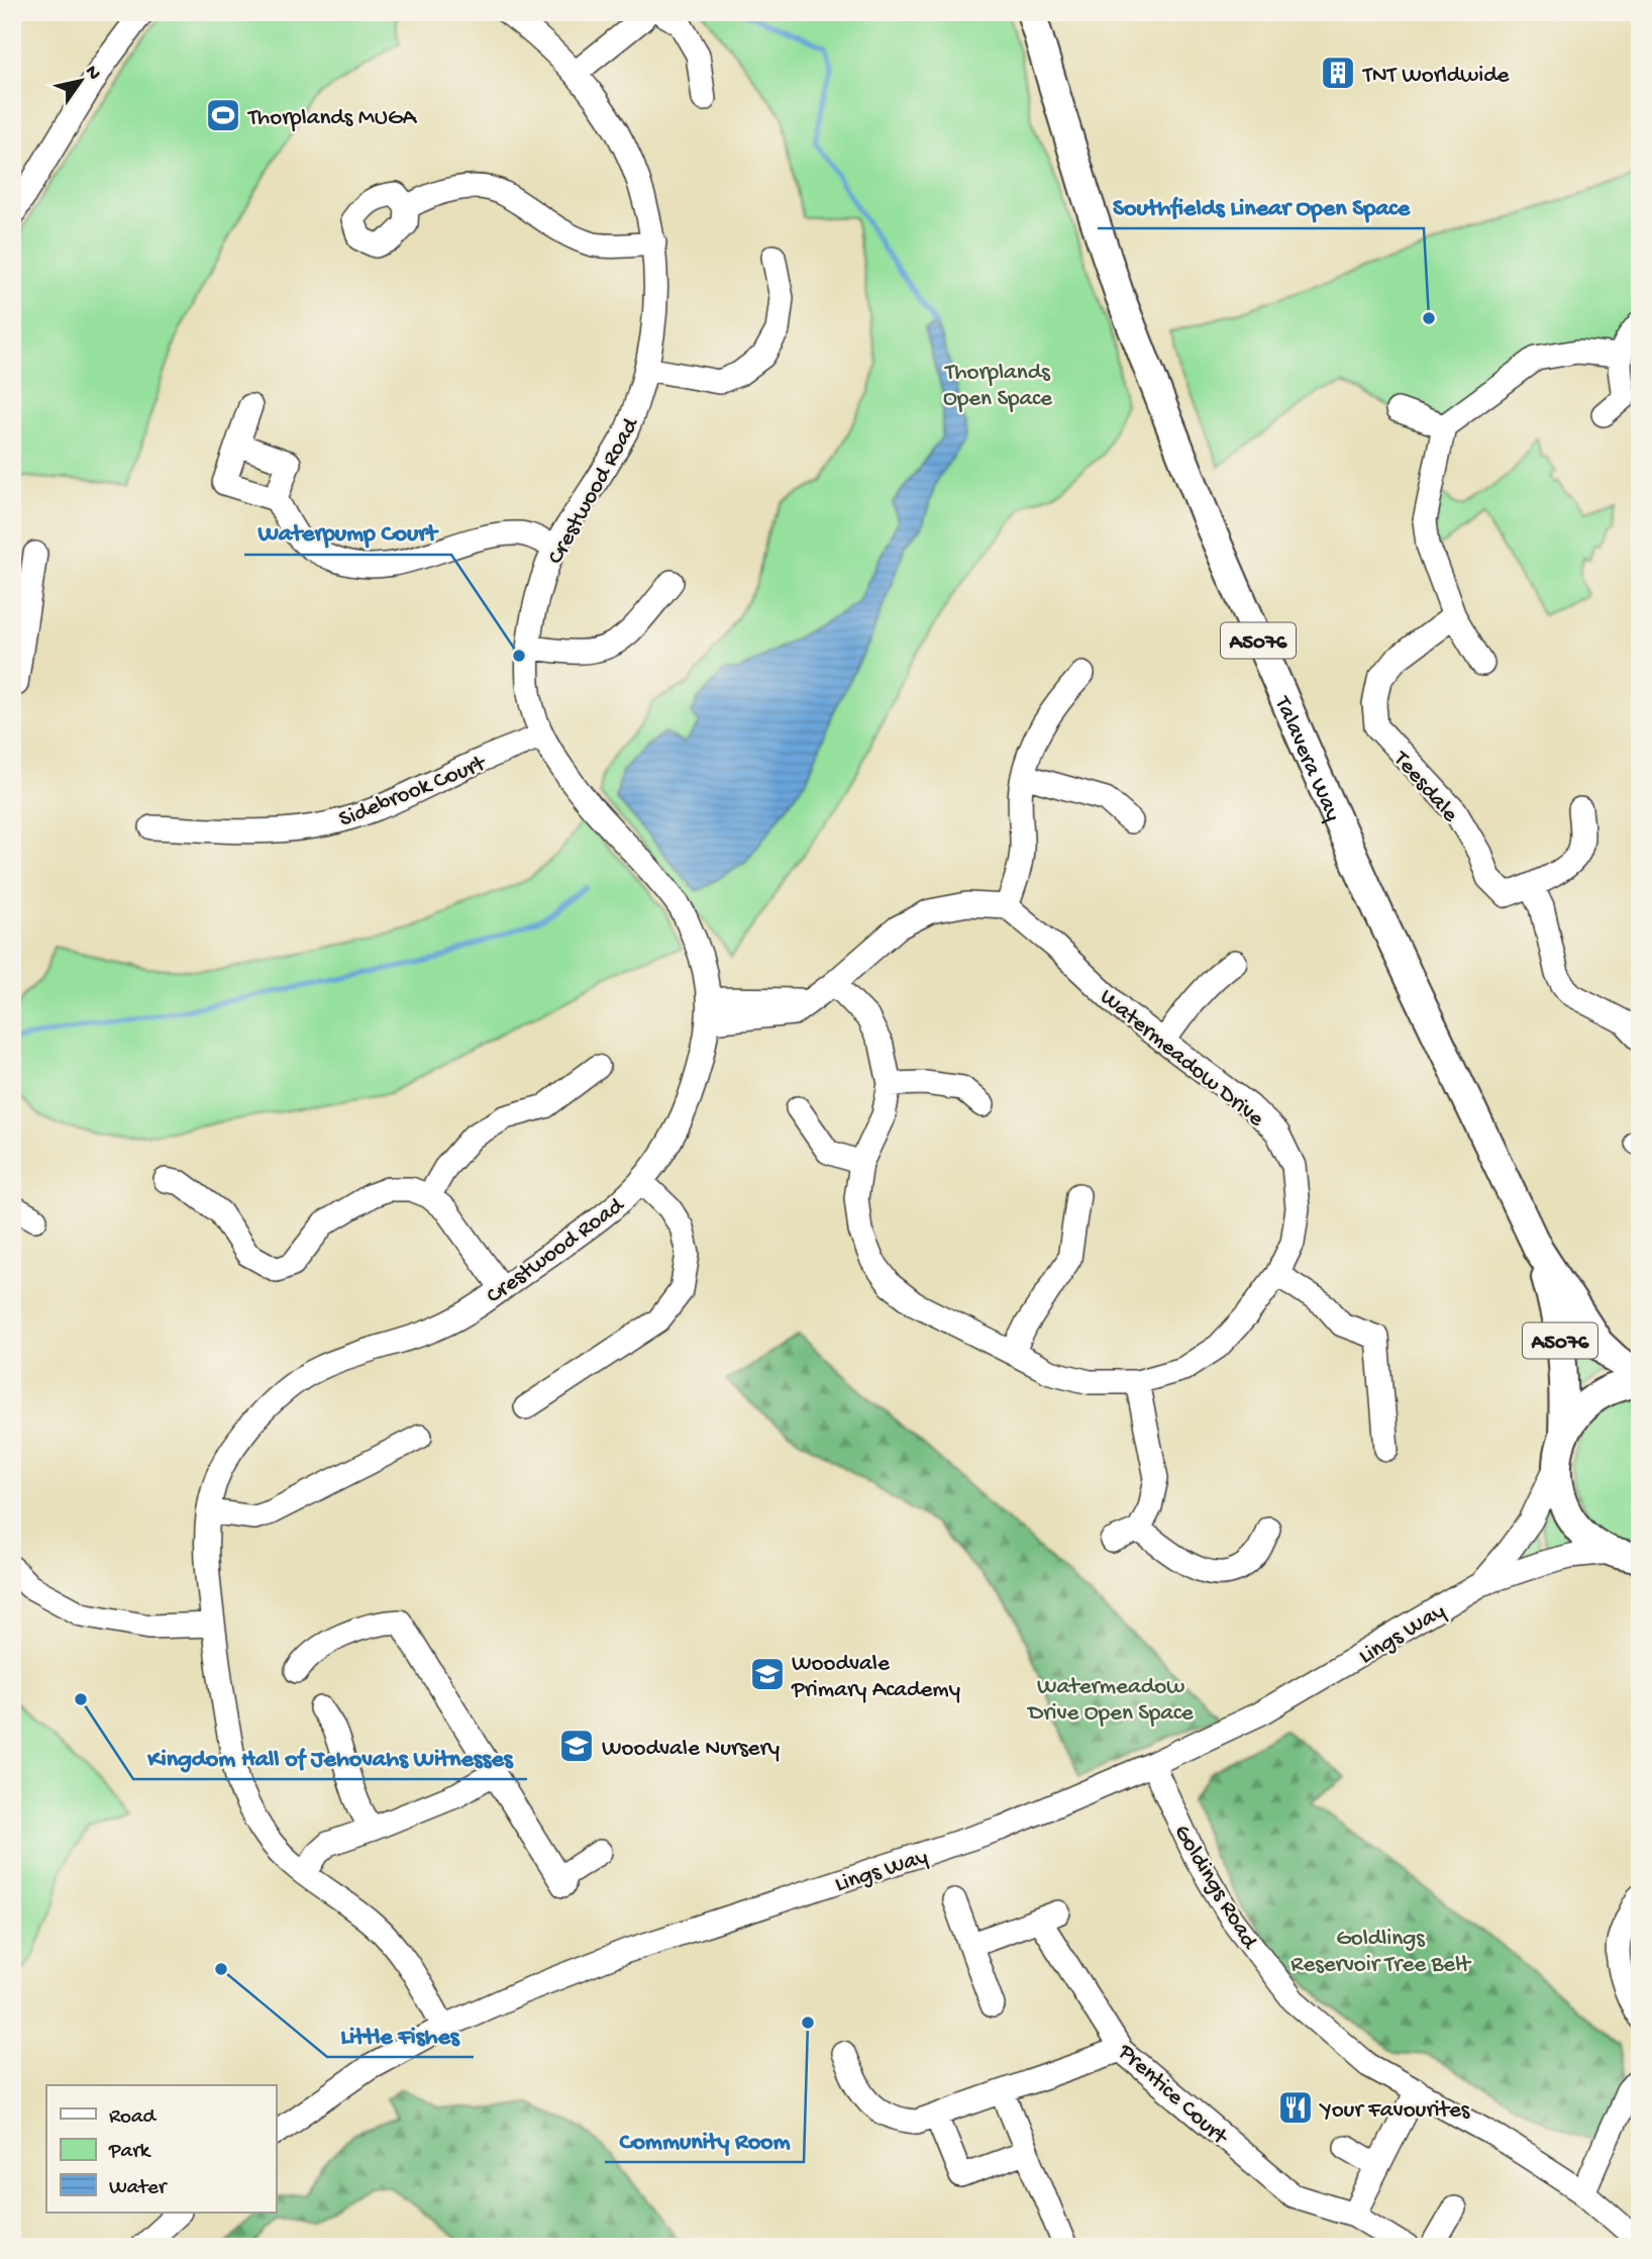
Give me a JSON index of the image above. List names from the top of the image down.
{
  "streets": {
    "main road": ["A5076", "Talavera Way"],
    "street": [
      "Crestwood Road",
      "Teesdale",
      "Sidebrook Court",
      "Watermeadow Drive",
      "Lings Way",
      "Goldings Road",
      "Prentice Court"
    ]
  },
  "crossings": [
    ["Crestwood Road", "Sidebrook Court"],
    ["Crestwood Road", "Lings Way"],
    ["Lings Way", "Goldings Road"]
  ],
  "parks": ["Thorplands Open Space", "Watermeadow Drive Open Space", "Goldlings Reservoir Tree Belt"],
  "places": {
    "building": ["TNT Worldwide"],
    "sports": ["Thorplands MUGA"],
    "other": [
      "Southfields Linear Open Space",
      "Waterpump Court",
      "Kingdom Hall of Jehovahs Witnesses",
      "Little Fishes",
      "Community Room"
    ],
    "school or university": ["Woodvale Primary Academy", "Woodvale Nursery"],
    "restaurant": ["Your Favourites"]
  },
  "legend": ["Road", "Park", "Water"],
  "north": "top right"
}
